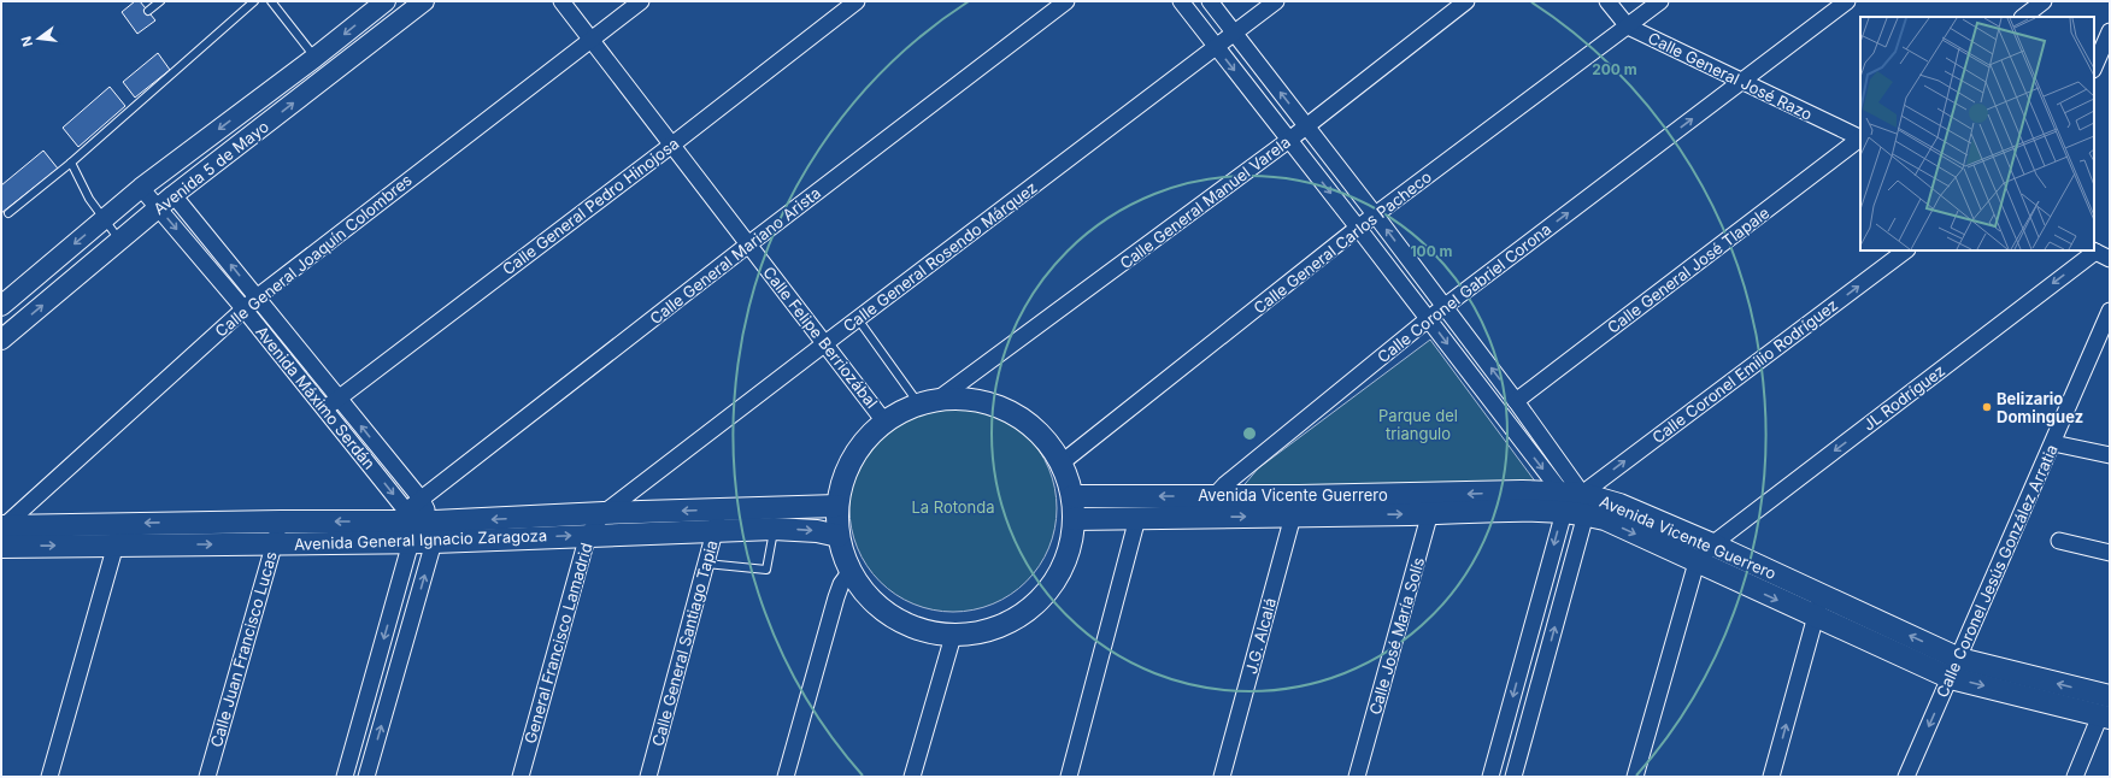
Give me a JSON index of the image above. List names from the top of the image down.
{
  "streets": {
    "main road": ["Avenida Vicente Guerrero", "Avenida General Ignacio Zaragoza"],
    "street": [
      "Calle General José Razo",
      "Avenida 5 de Mayo",
      "Calle General Manuel Varela",
      "Calle General Pedro Hinojosa",
      "Calle General Carlos Pacheco",
      "Calle General Joaquín Colombres",
      "Calle General Mariano Arista",
      "Calle General Rosendo Márquez",
      "Calle General José Tlapale",
      "Calle Coronel Gabriel Corona",
      "Calle Felipe Berriozábal",
      "Calle Coronel Emilio Rodríguez",
      "Avenida Máximo Serdán",
      "JL Rodríguez",
      "Calle Coronel Jesús González Arratia",
      "J.G. Alcalá",
      "Calle José María Solís",
      "General Francisco Lamadrid",
      "Calle General Santiago Tapia",
      "Calle Juan Francisco Lucas"
    ]
  },
  "crossings": [
    ["Calle General José Razo", "Calle General Carlos Pacheco"],
    ["Calle General José Razo", "Calle Coronel Gabriel Corona"],
    ["Avenida 5 de Mayo", "Avenida Máximo Serdán"],
    ["Calle General Pedro Hinojosa", "Calle Felipe Berriozábal"],
    ["Calle General Pedro Hinojosa", "Avenida Máximo Serdán"],
    ["Calle General Joaquín Colombres", "Calle Felipe Berriozábal"],
    ["Calle General Joaquín Colombres", "Avenida Máximo Serdán"],
    ["Calle General Joaquín Colombres", "Avenida General Ignacio Zaragoza"],
    ["Calle General Mariano Arista", "Calle Felipe Berriozábal"],
    ["Calle General Mariano Arista", "Avenida Máximo Serdán"],
    ["Calle General Mariano Arista", "Avenida General Ignacio Zaragoza"],
    ["Calle General Rosendo Márquez", "Calle Felipe Berriozábal"],
    ["Calle General Rosendo Márquez", "Avenida General Ignacio Zaragoza"],
    ["Calle General Rosendo Márquez", "General Francisco Lamadrid"],
    ["Calle Coronel Gabriel Corona", "Avenida Vicente Guerrero"],
    ["Calle Coronel Emilio Rodríguez", "Avenida Vicente Guerrero"],
    ["Avenida Máximo Serdán", "Avenida General Ignacio Zaragoza"],
    ["JL Rodríguez", "Avenida Vicente Guerrero"],
    ["Avenida Vicente Guerrero", "Calle Coronel Jesús González Arratia"],
    ["Avenida Vicente Guerrero", "J.G. Alcalá"],
    ["Avenida Vicente Guerrero", "Calle José María Solís"],
    ["Avenida General Ignacio Zaragoza", "General Francisco Lamadrid"],
    ["Avenida General Ignacio Zaragoza", "Calle General Santiago Tapia"],
    ["Avenida General Ignacio Zaragoza", "Calle Juan Francisco Lucas"]
  ],
  "one_way": ["Calle Coronel Gabriel Corona", "Calle Coronel Emilio Rodríguez", "JL Rodríguez"],
  "parks": ["Parque del triangulo", "La Rotonda"],
  "places": ["Belizario Dominguez"],
  "north": "left",
  "rings": ["200 m", "100 m"]
}
